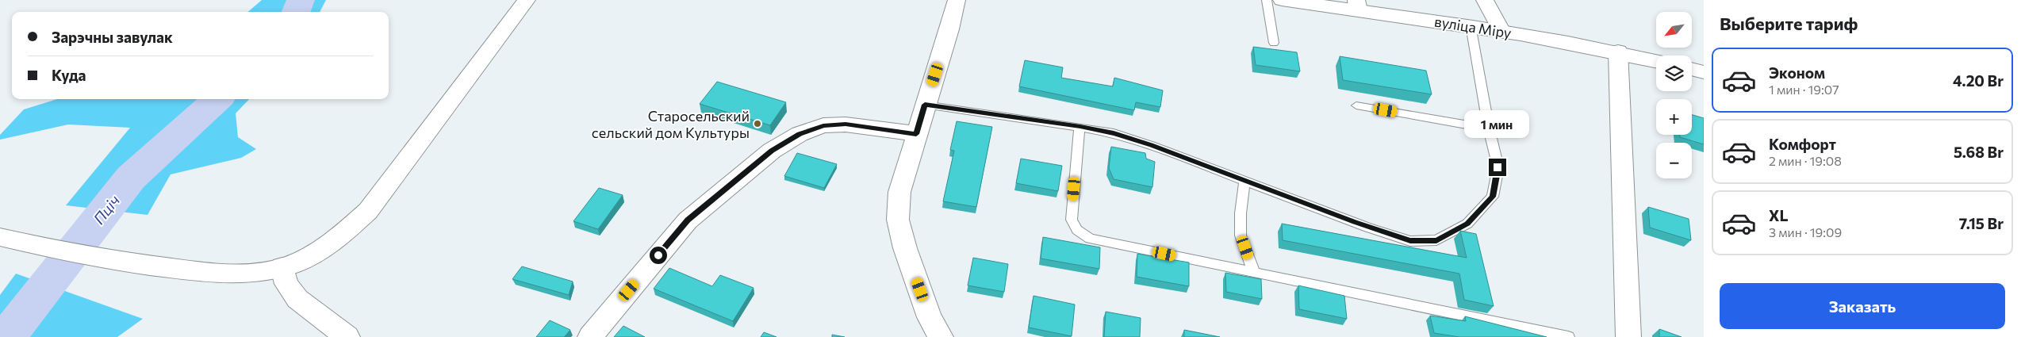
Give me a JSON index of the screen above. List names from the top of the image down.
{
  "streets": {
    "street": ["вуліца Міру"]
  },
  "water": ["Пціч"],
  "places": ["Старосельский сельский дом Культуры"],
  "north": "bottom left",
  "page": {
    "heading": "Выберите тариф",
    "map_buttons": ["+", "−"],
    "banner": ["Зарэчны завулак", "Куда"],
    "list": [
      {
        "name": "Эконом",
        "note": "1 мин · 19:07",
        "value": "4.20 Br"
      },
      {
        "name": "Комфорт",
        "note": "2 мин · 19:08",
        "value": "5.68 Br"
      },
      {
        "name": "XL",
        "note": "3 мин · 19:09",
        "value": "7.15 Br"
      }
    ],
    "bubble": "1 мин",
    "buttons": "Заказать"
  }
}
